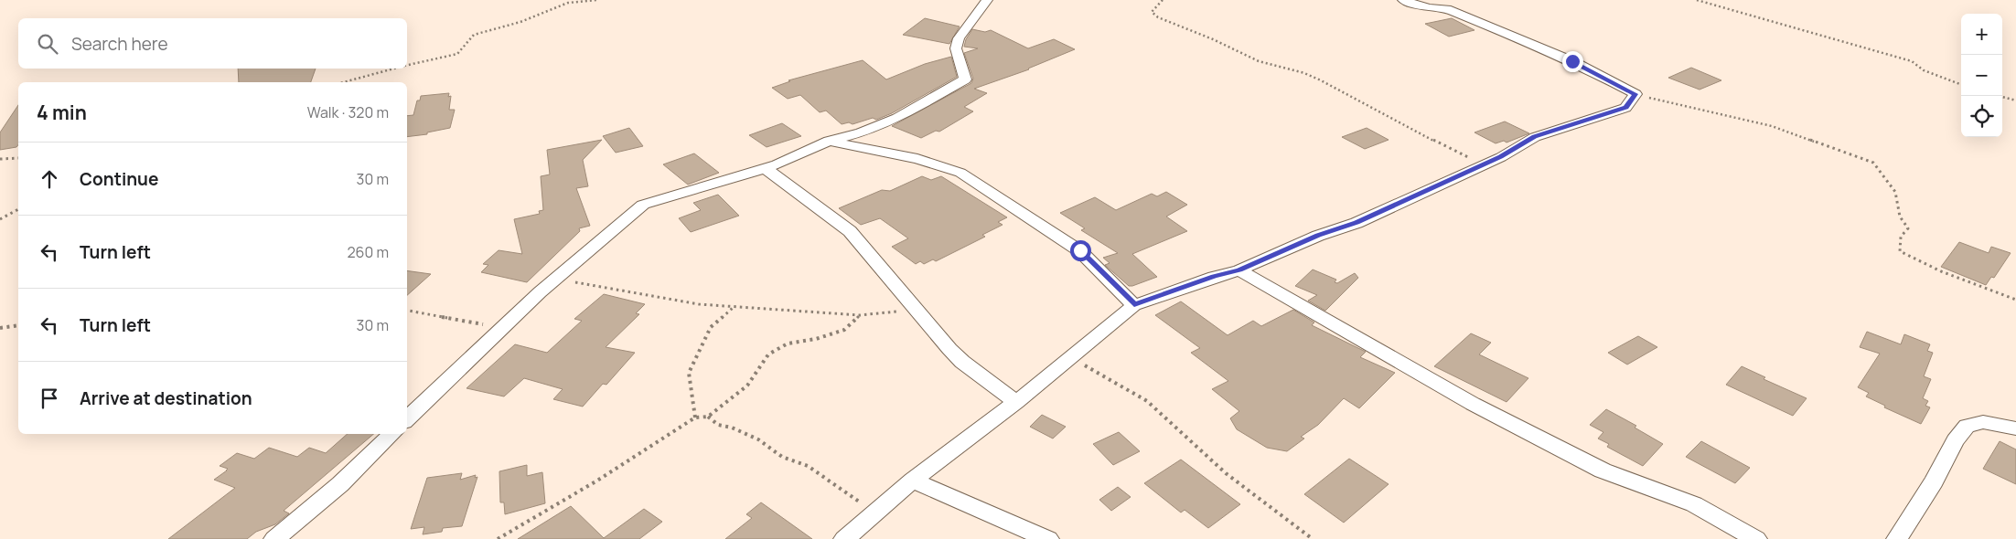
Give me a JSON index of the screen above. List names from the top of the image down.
{
  "page": {
    "map_buttons": ["+", "−"],
    "search": "Search here",
    "heading": ["4 min", "Walk · 320 m"],
    "list": [
      ["Continue", "30 m"],
      ["Turn left", "260 m"],
      ["Turn left", "30 m"],
      "Arrive at destination"
    ]
  }
}
